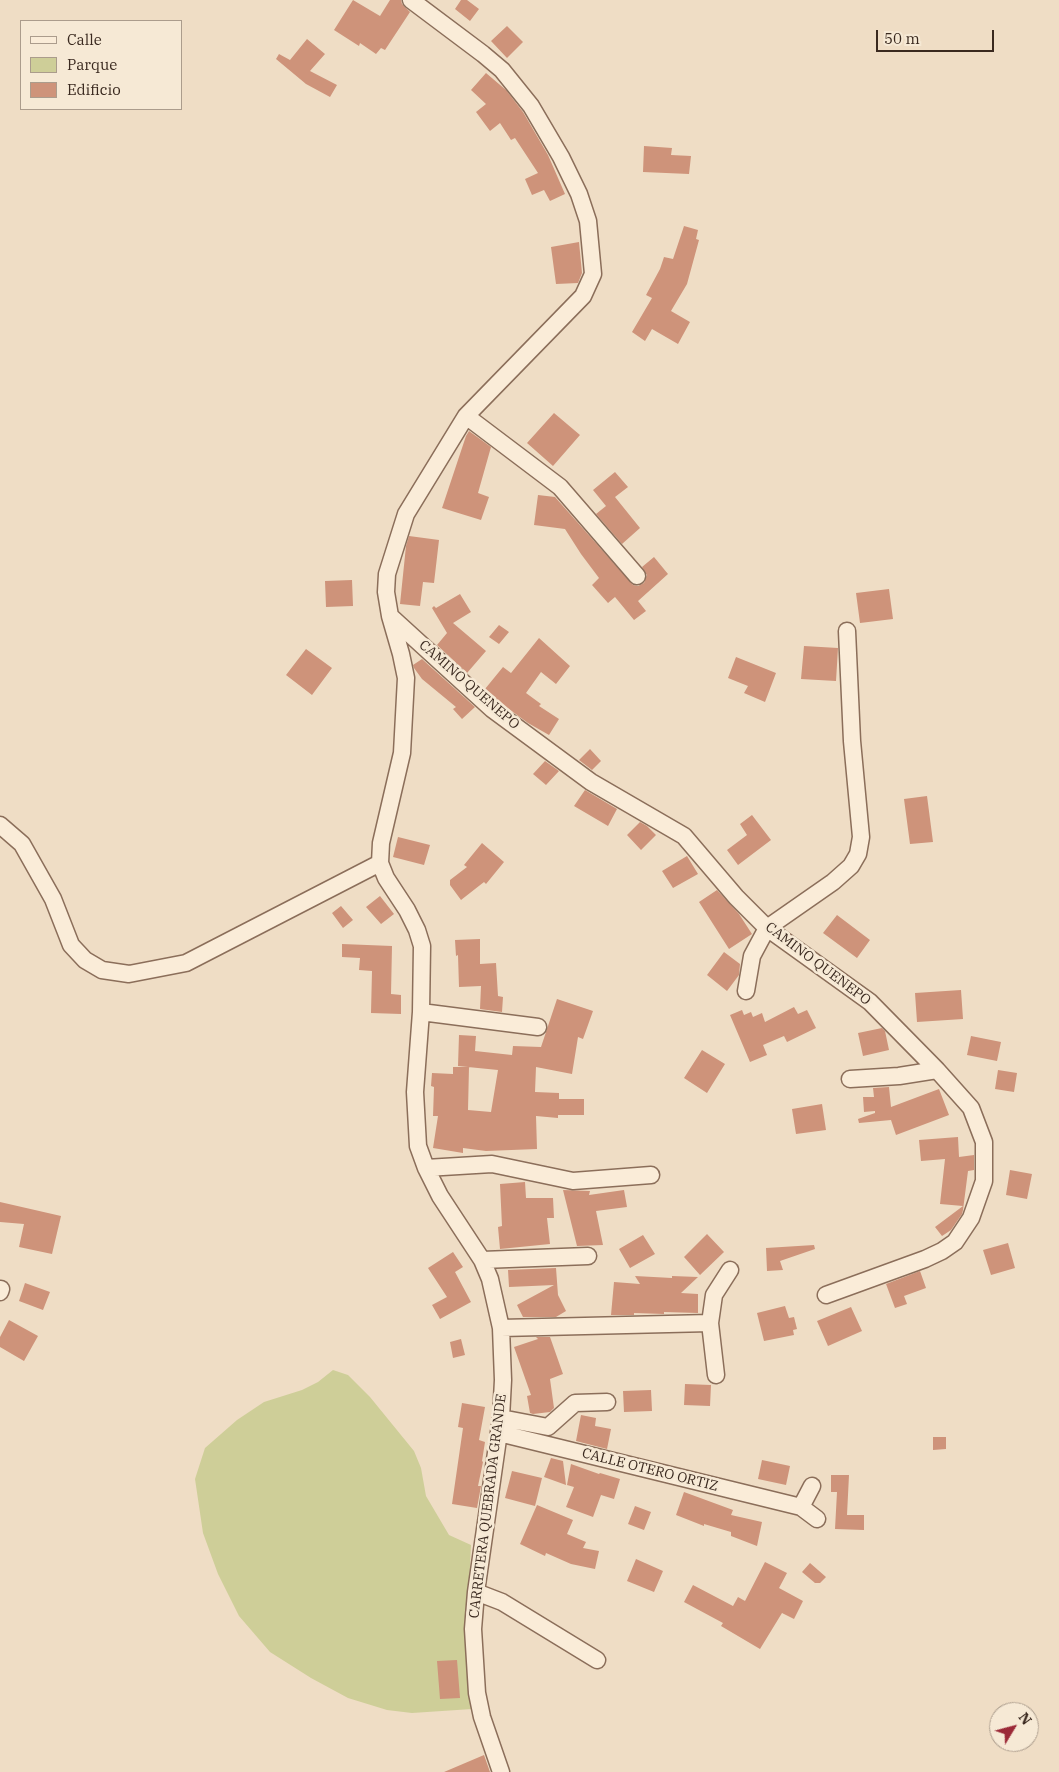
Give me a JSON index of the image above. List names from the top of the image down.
{
  "streets": {
    "street": ["CAMINO QUENEPO", "CALLE OTERO ORTIZ", "CARRETERA QUEBRADA GRANDE"]
  },
  "crossings": [
    ["CAMINO QUENEPO", "CARRETERA QUEBRADA GRANDE"],
    ["CALLE OTERO ORTIZ", "CARRETERA QUEBRADA GRANDE"]
  ],
  "legend": ["Calle", "Parque", "Edificio"],
  "scale_bar": "50 m",
  "north": "top right"
}
